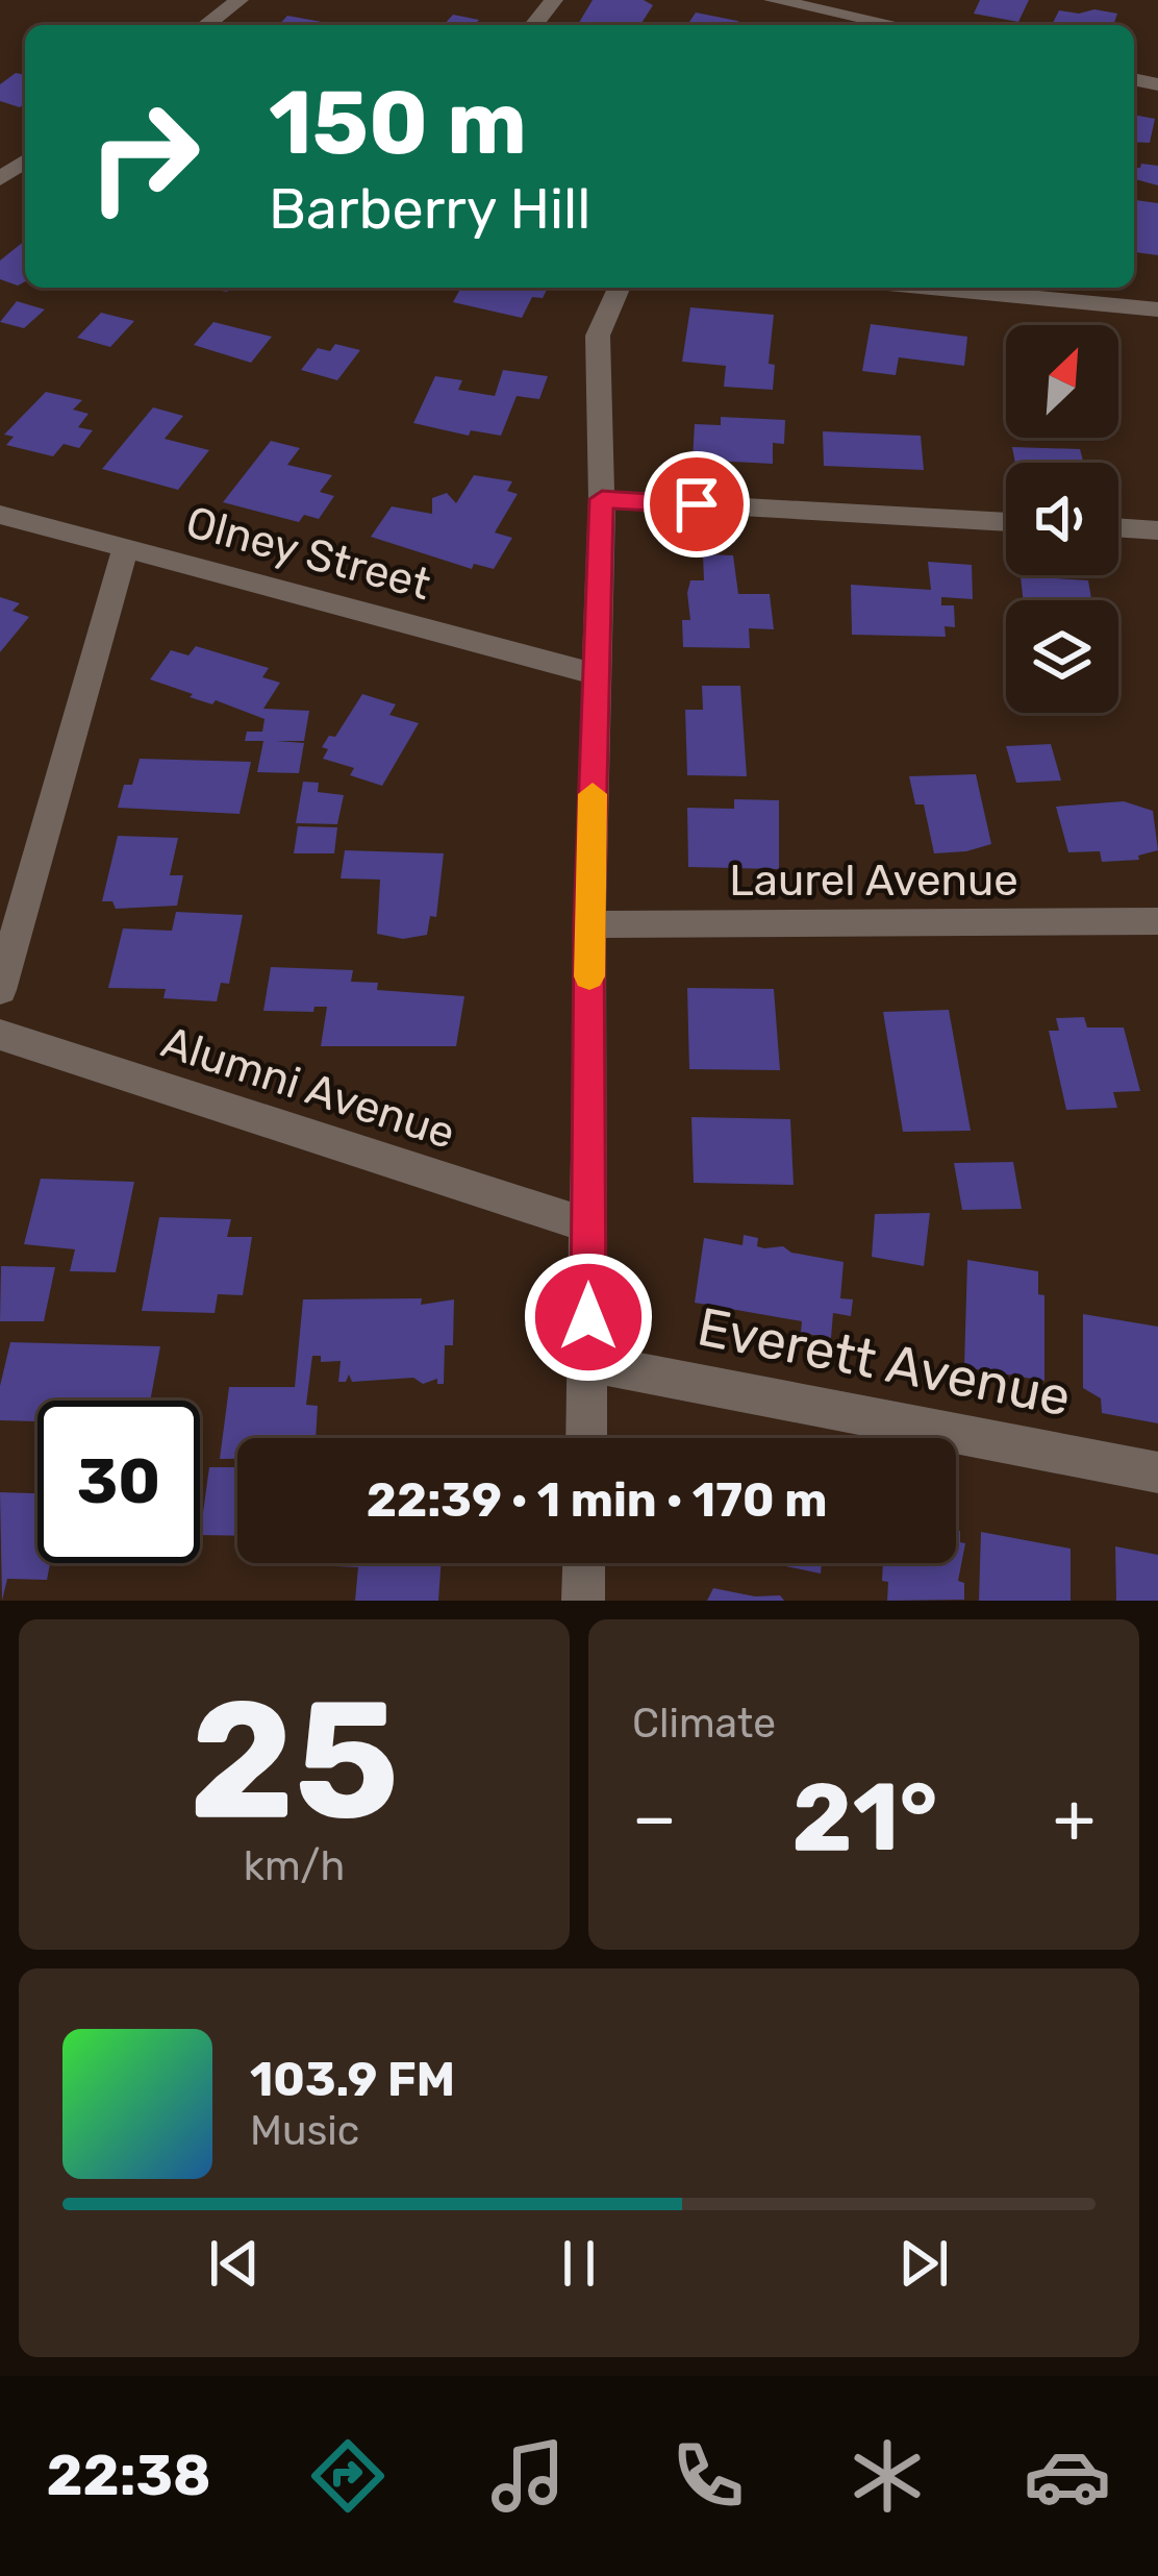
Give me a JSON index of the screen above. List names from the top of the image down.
{
  "streets": {
    "street": [
      "Olney Street",
      "Laurel Avenue",
      "Alumni Avenue",
      "Everett Avenue"
    ]
  },
  "north": "top right",
  "page": {
    "turn": ["150 m", "Barberry Hill"],
    "limit": "30",
    "trip": "22:39 · 1 min · 170 m",
    "tile": [
      ["25", "km/h"],
      "Climate"
    ],
    "heat": ["−", "21°", "+"],
    "song": ["103.9 FM", "Music"],
    "tabs": "22:38"
  }
}
